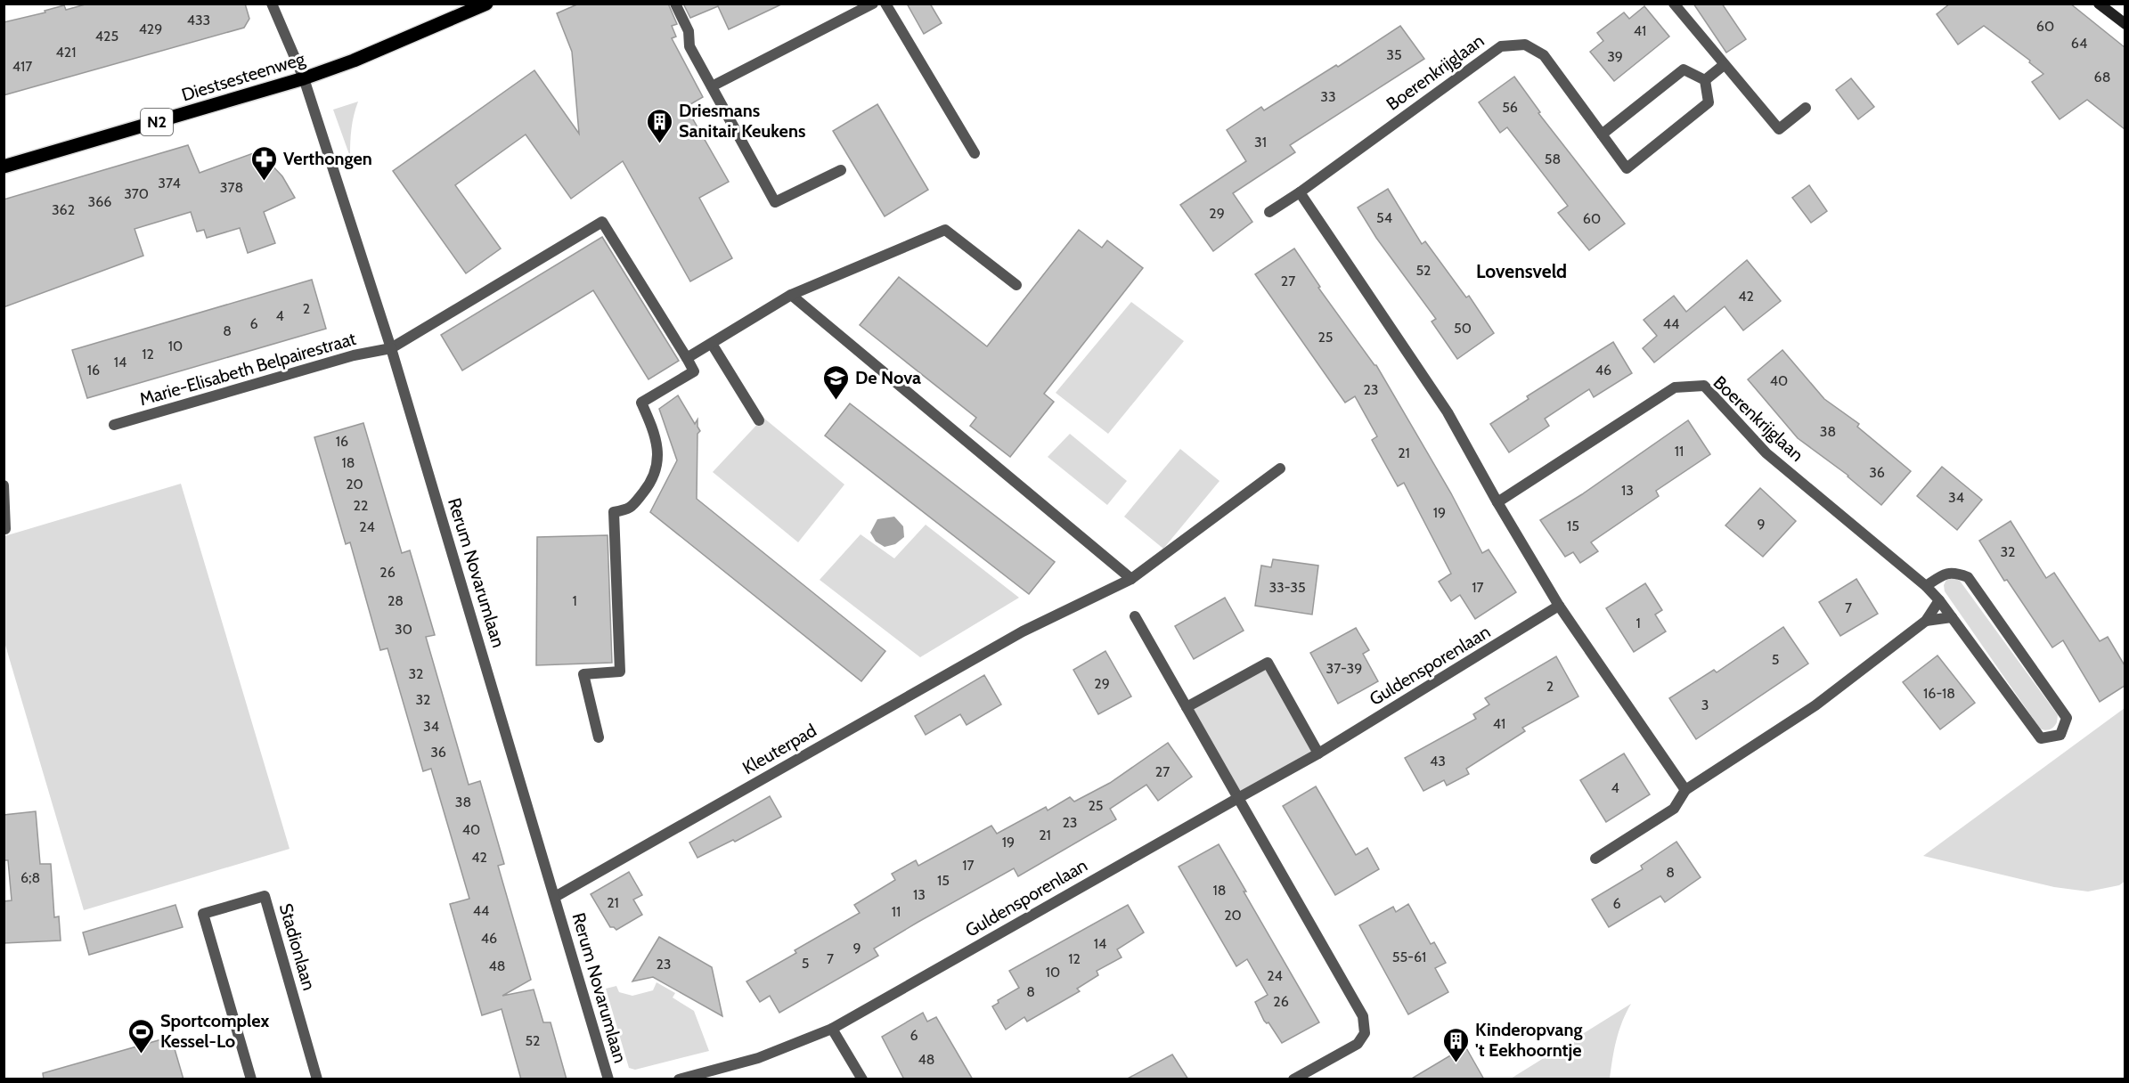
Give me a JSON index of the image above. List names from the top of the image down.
{
  "streets": {
    "main road": ["Diestsesteenweg", "N2"],
    "street": [
      "Boerenkrijglaan",
      "Marie-Elisabeth Belpairestraat",
      "Rerum Novarumlaan",
      "Guldensporenlaan",
      "Kleuterpad",
      "Stadionlaan"
    ]
  },
  "crossings": [
    ["Diestsesteenweg", "Rerum Novarumlaan"],
    ["Marie-Elisabeth Belpairestraat", "Rerum Novarumlaan"],
    ["Rerum Novarumlaan", "Kleuterpad"]
  ],
  "districts": ["Lovensveld"],
  "places": {
    "building": ["Driesmans Sanitair Keukens", "Kinderopvang 't Eekhoorntje"],
    "pharmacy": ["Verthongen"],
    "school or university": ["De Nova"],
    "sports": ["Sportcomplex Kessel-Lo"]
  },
  "house_numbers": [
    "433",
    "60",
    "429",
    "41",
    "425",
    "64",
    "421",
    "35",
    "39",
    "417",
    "68",
    "33",
    "56",
    "31",
    "58",
    "374",
    "378",
    "370",
    "366",
    "362",
    "29",
    "54",
    "60",
    "52",
    "27",
    "42",
    "2",
    "4",
    "6",
    "44",
    "50",
    "8",
    "25",
    "10",
    "12",
    "14",
    "16",
    "46",
    "40",
    "23",
    "38",
    "16",
    "11",
    "21",
    "18",
    "36",
    "20",
    "13",
    "34",
    "22",
    "19",
    "9",
    "15",
    "24",
    "32",
    "26",
    "33-35",
    "17",
    "28",
    "1",
    "7",
    "1",
    "30",
    "5",
    "37-39",
    "32",
    "29",
    "2",
    "16-18",
    "32",
    "3",
    "41",
    "34",
    "36",
    "43",
    "27",
    "4",
    "38",
    "25",
    "23",
    "40",
    "21",
    "19",
    "42",
    "17",
    "8",
    "6;8",
    "15",
    "18",
    "13",
    "21",
    "6",
    "44",
    "11",
    "20",
    "46",
    "14",
    "9",
    "55-61",
    "7",
    "12",
    "5",
    "23",
    "48",
    "10",
    "24",
    "8",
    "26",
    "6",
    "52",
    "48"
  ]
}
